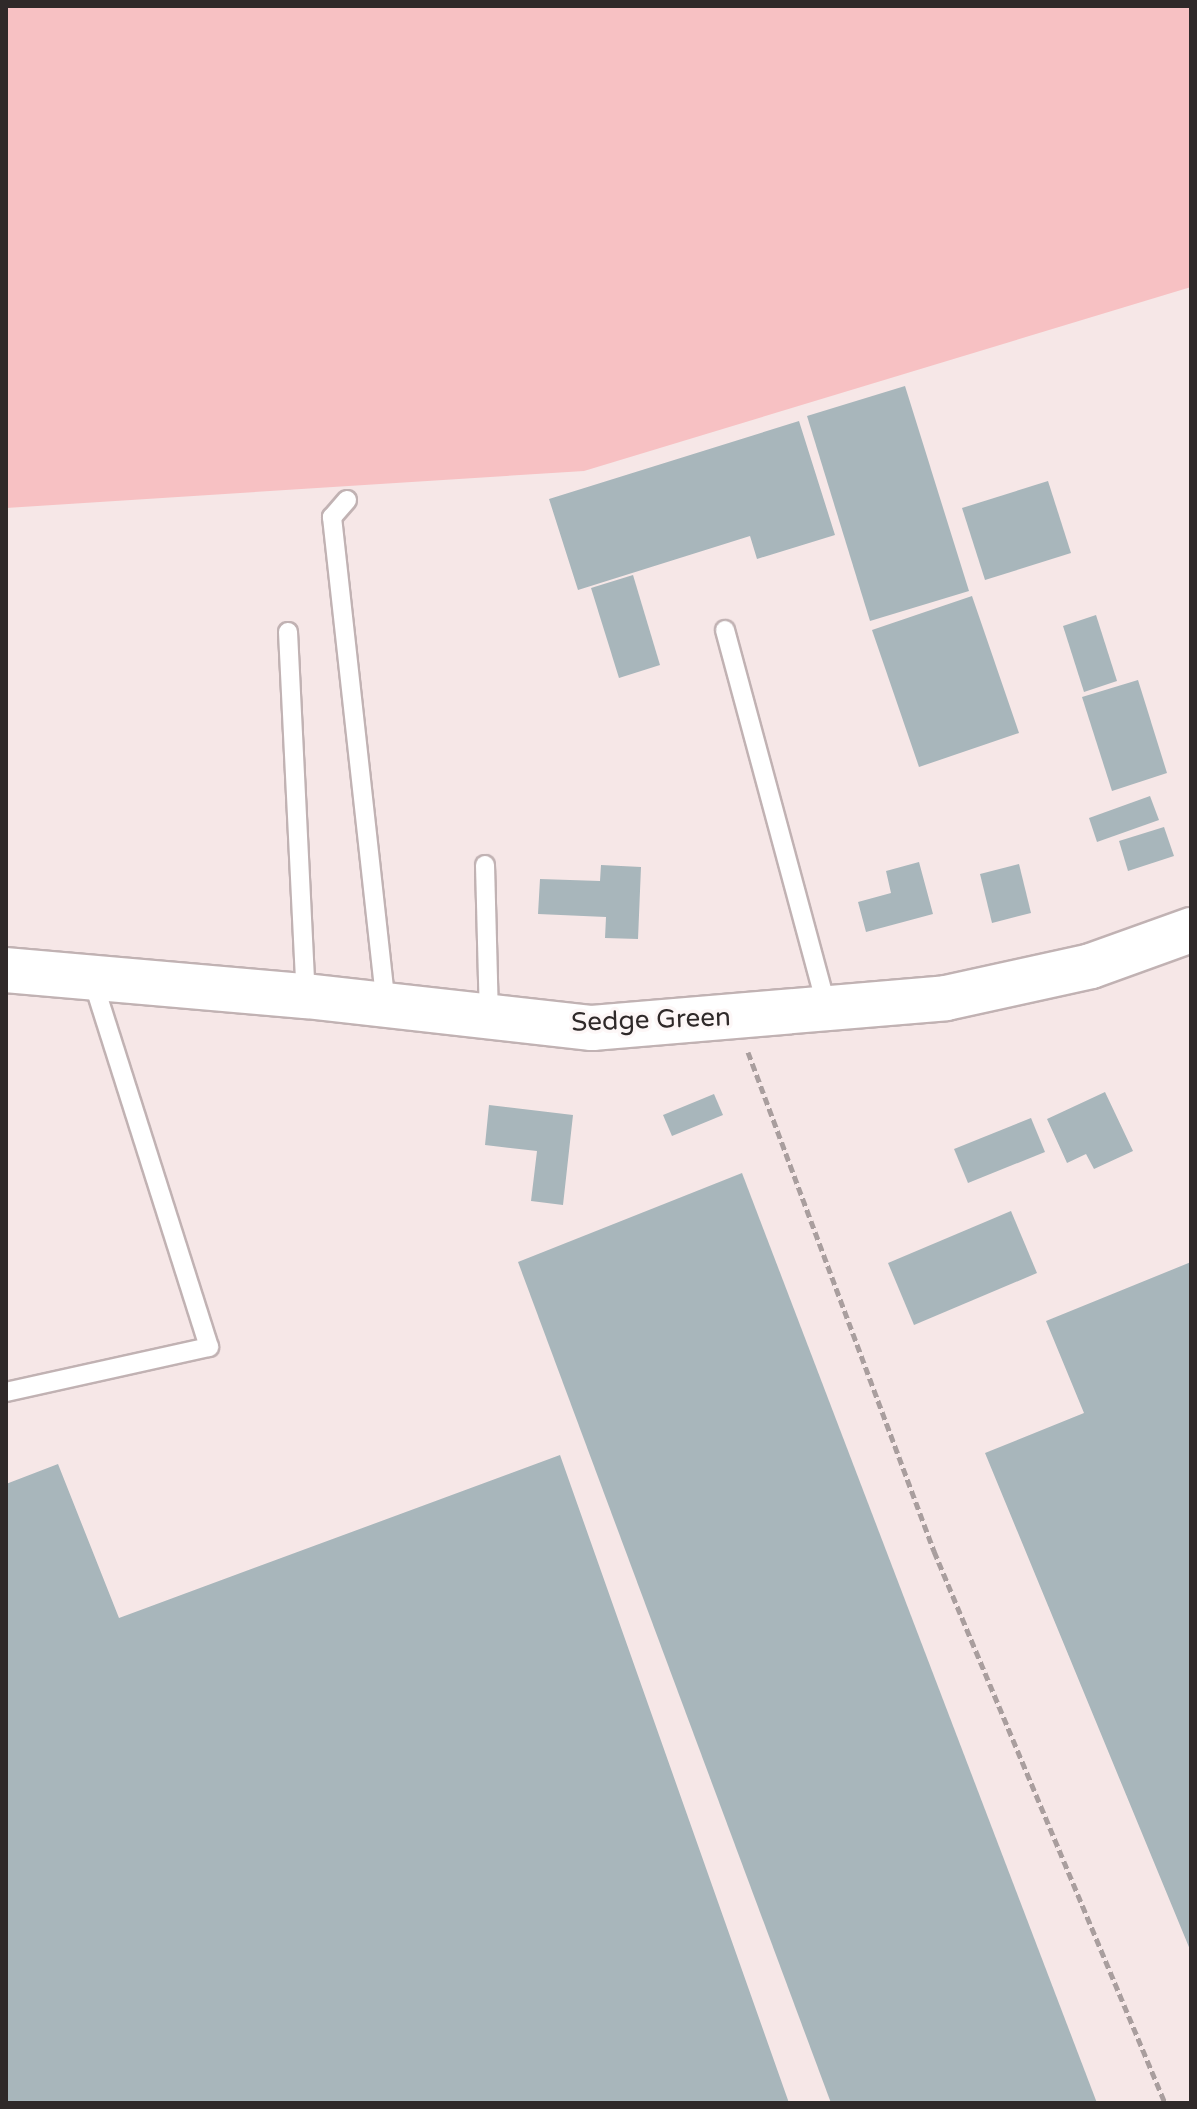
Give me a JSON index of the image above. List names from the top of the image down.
{
  "streets": {
    "street": ["Sedge Green"]
  }
}
